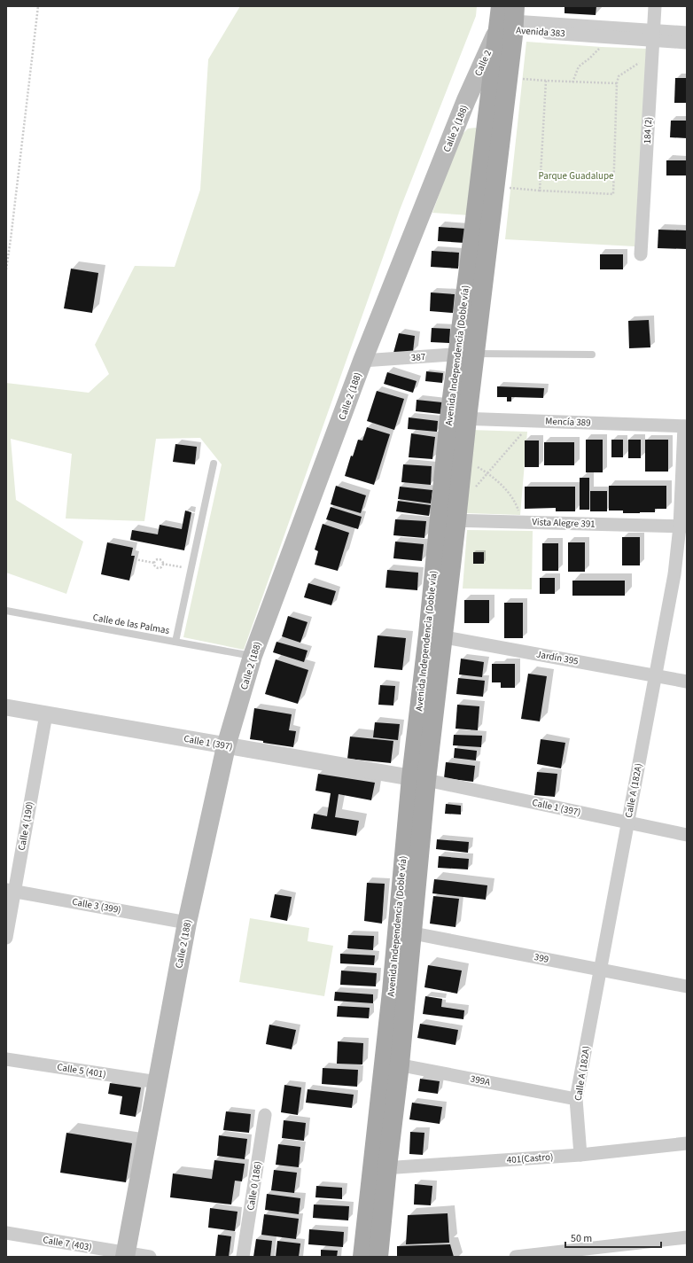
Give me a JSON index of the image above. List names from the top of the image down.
{
  "streets": {
    "main road": ["Calle 2", "Calle 2 (188)", "Avenida Independencia (Doble vía)"],
    "street": [
      "Avenida 383",
      "184 (2)",
      "387",
      "Mencía 389",
      "Vista Alegre 391",
      "Jardín 395",
      "Calle 1 (397)",
      "Calle A (182A)",
      "Calle 4 (190)",
      "Calle 3 (399)",
      "399",
      "Calle 5 (401)",
      "399A",
      "401(Castro)",
      "Calle 0 (186)",
      "Calle 7 (403)"
    ],
    "lane": ["Calle de las Palmas"]
  },
  "crossings": [
    ["Avenida 383", "Calle 2"],
    ["Avenida 383", "184 (2)"],
    ["Avenida 383", "Avenida Independencia (Doble vía)"],
    ["Calle 2", "Calle 2 (188)"],
    ["Calle 2", "Avenida Independencia (Doble vía)"],
    ["Calle 2 (188)", "387"],
    ["Calle 2 (188)", "Calle de las Palmas"],
    ["Calle 2 (188)", "Calle 1 (397)"],
    ["Calle 2 (188)", "Calle 3 (399)"],
    ["Calle 2 (188)", "Calle 5 (401)"],
    ["Calle 2 (188)", "Calle 7 (403)"],
    ["Avenida Independencia (Doble vía)", "387"],
    ["Avenida Independencia (Doble vía)", "Mencía 389"],
    ["Avenida Independencia (Doble vía)", "Vista Alegre 391"],
    ["Avenida Independencia (Doble vía)", "Jardín 395"],
    ["Avenida Independencia (Doble vía)", "Calle 1 (397)"],
    ["Avenida Independencia (Doble vía)", "399"],
    ["Avenida Independencia (Doble vía)", "399A"],
    ["Avenida Independencia (Doble vía)", "401(Castro)"],
    ["Mencía 389", "Calle A (182A)"],
    ["Vista Alegre 391", "Calle A (182A)"],
    ["Jardín 395", "Calle A (182A)"],
    ["Calle 1 (397)", "Calle A (182A)"],
    ["Calle 1 (397)", "Calle 4 (190)"],
    ["Calle A (182A)", "399"],
    ["Calle A (182A)", "399A"],
    ["Calle A (182A)", "401(Castro)"],
    ["Calle 4 (190)", "Calle 3 (399)"]
  ],
  "parks": ["Parque Guadalupe"],
  "scale_bar": "50 m"
}
